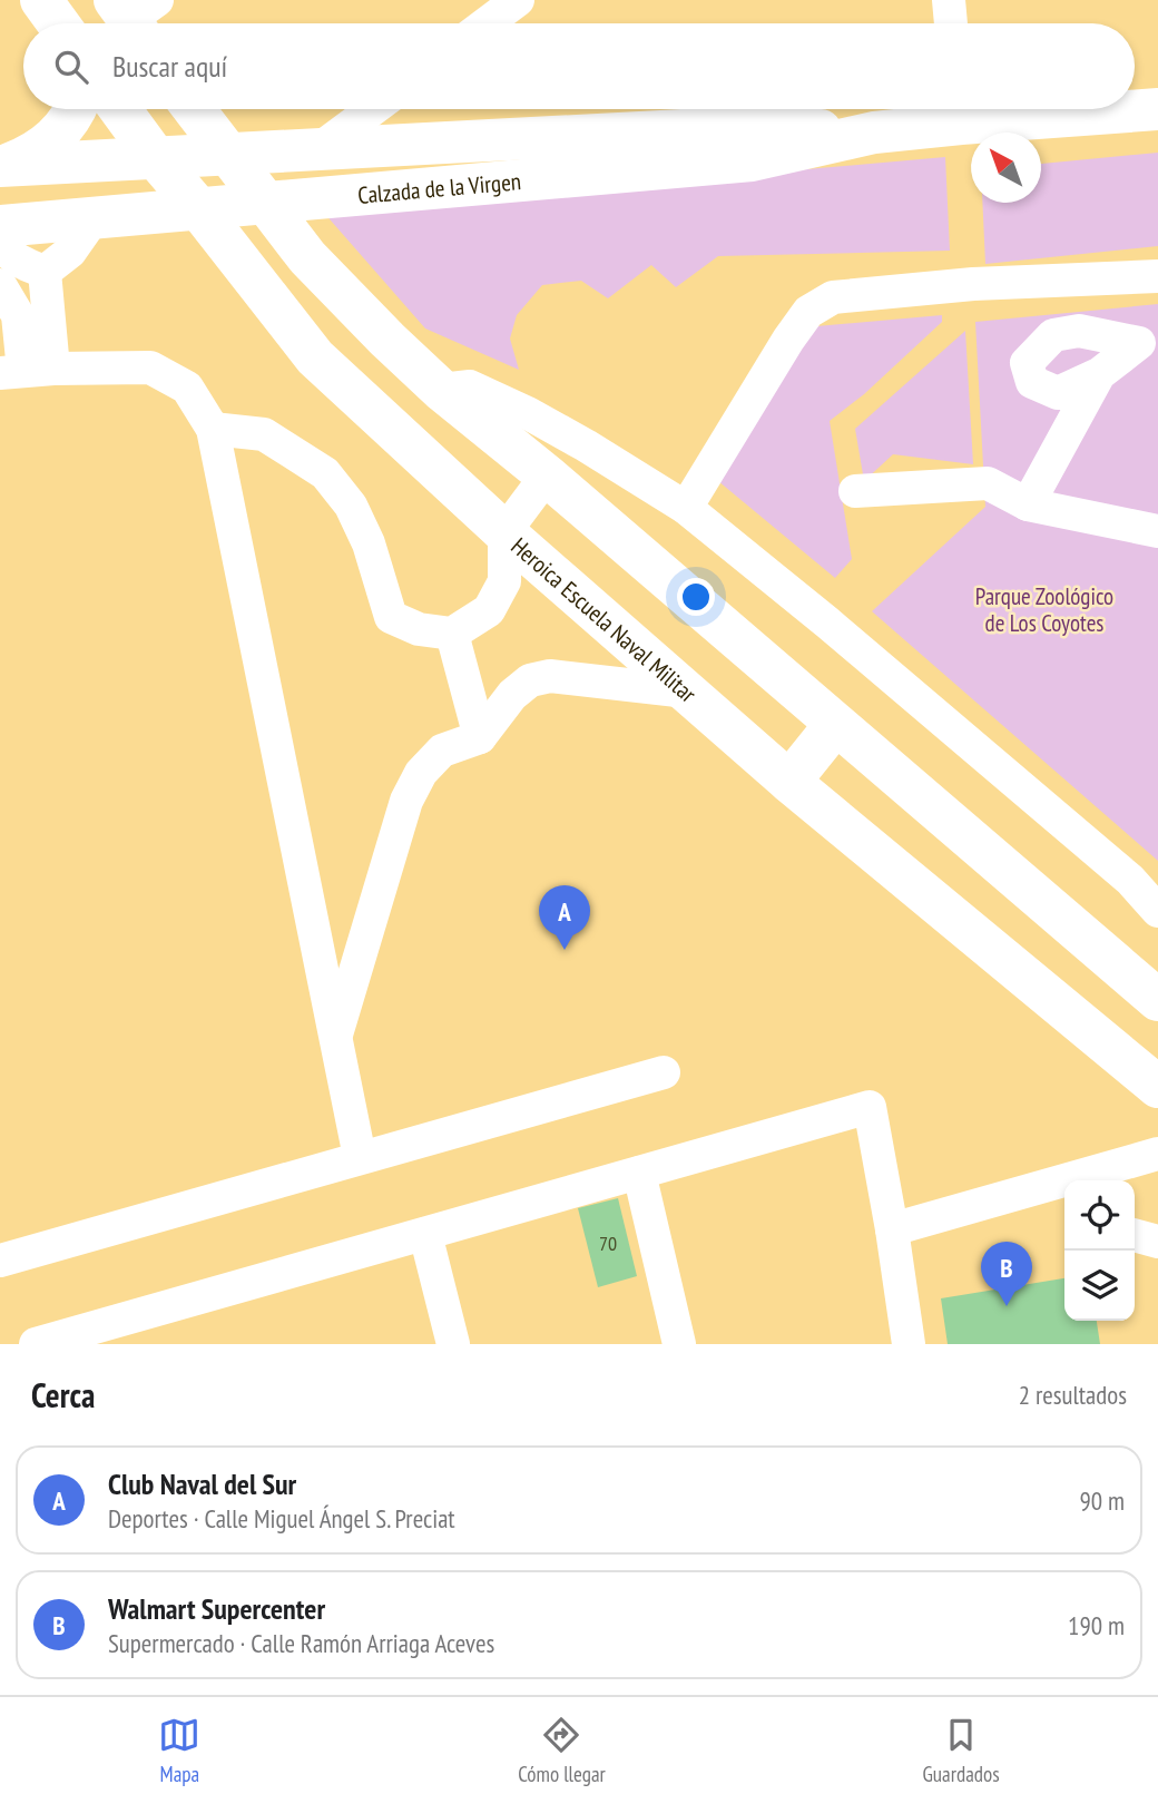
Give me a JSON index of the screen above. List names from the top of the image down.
{
  "streets": {
    "main road": ["Calzada de la Virgen", "Heroica Escuela Naval Militar"]
  },
  "crossings": [
    ["Calzada de la Virgen", "Heroica Escuela Naval Militar"]
  ],
  "parks": ["Parque Zoológico de Los Coyotes"],
  "house_numbers": ["70"],
  "north": "top left",
  "page": {
    "search": "Buscar aquí",
    "pins": ["A", "B"],
    "heading": ["Cerca", "2 resultados"],
    "list": [
      {
        "mark": "A",
        "name": "Club Naval del Sur",
        "note": "Deportes · Calle Miguel Ángel S. Preciat",
        "value": "90 m"
      },
      {
        "mark": "B",
        "name": "Walmart Supercenter",
        "note": "Supermercado · Calle Ramón Arriaga Aceves",
        "value": "190 m"
      }
    ],
    "nav": ["Mapa", "Cómo llegar", "Guardados"]
  }
}
